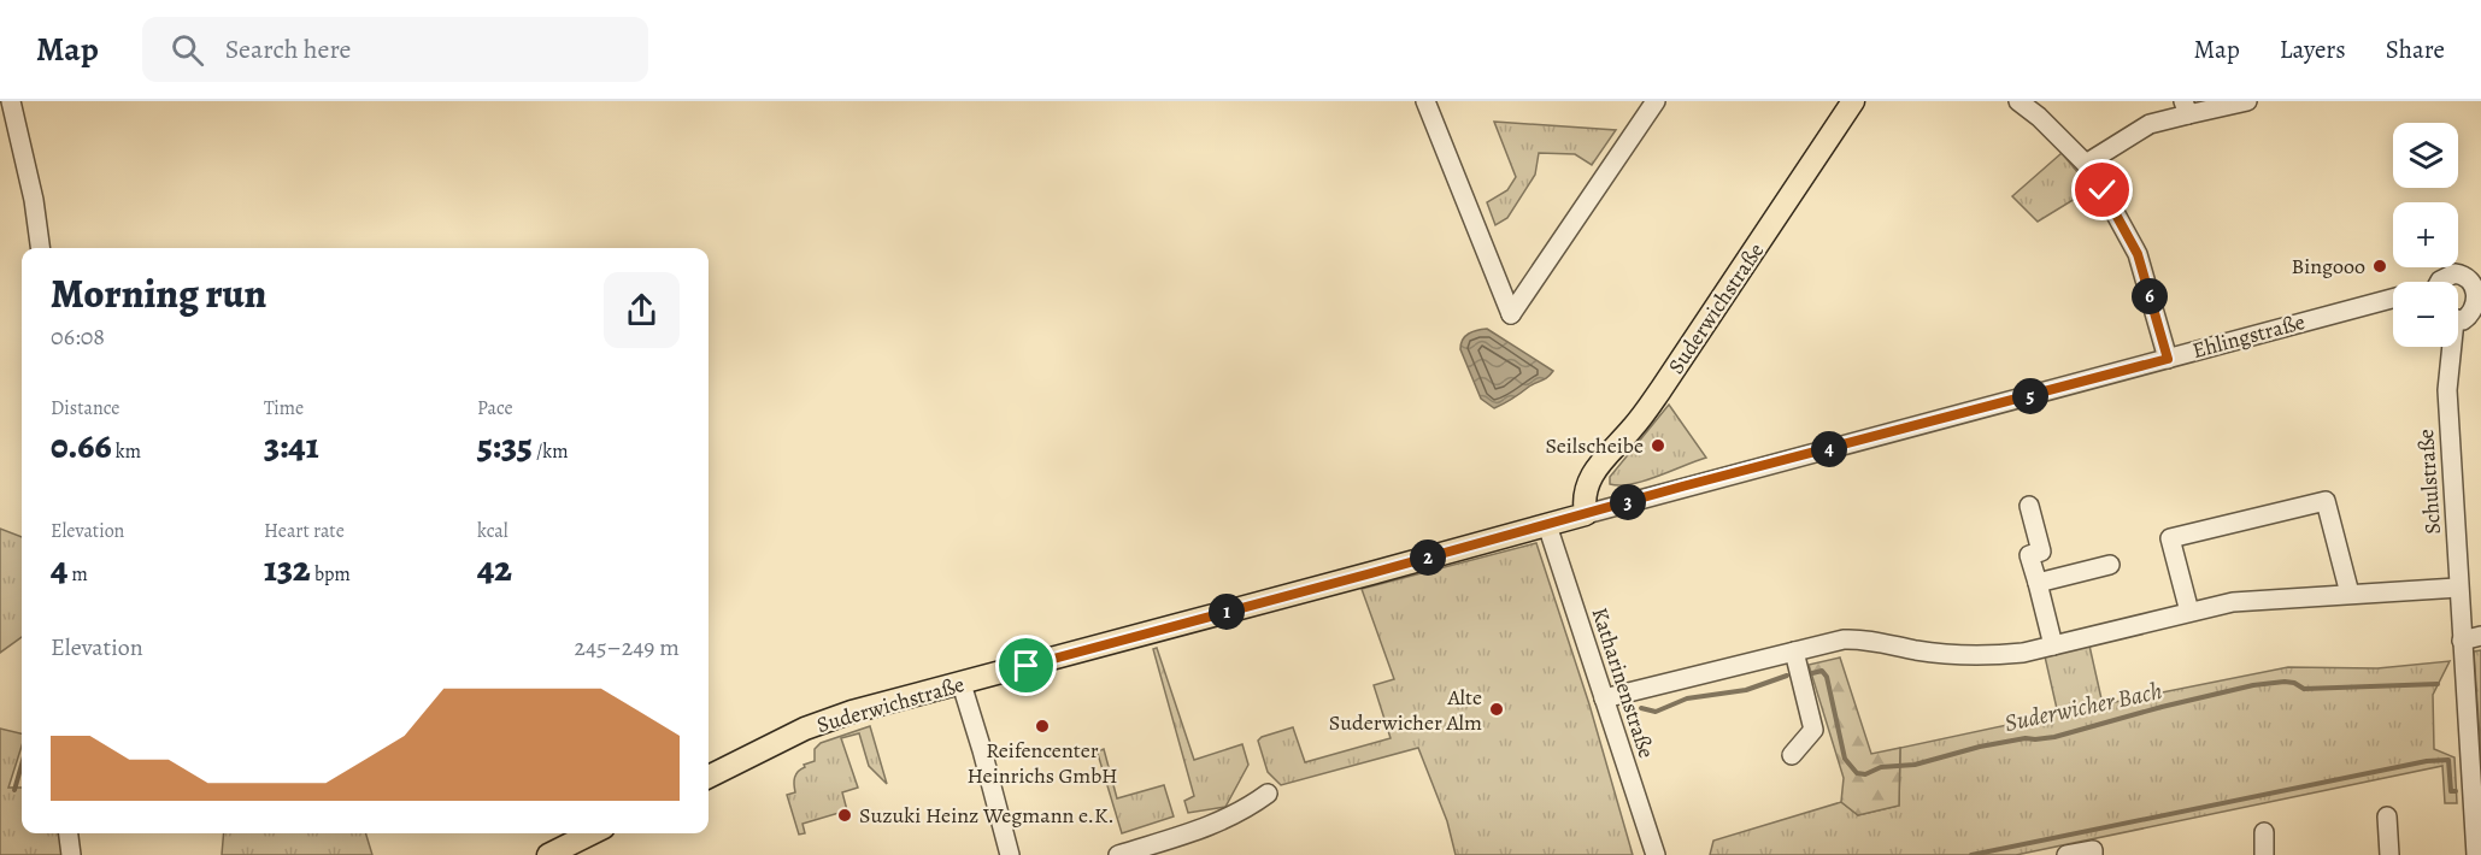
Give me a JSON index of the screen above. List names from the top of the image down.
{
  "streets": {
    "main road": ["Suderwichstraße", "Ehlingstraße"],
    "street": ["Schulstraße", "Katharinenstraße"]
  },
  "crossings": [
    ["Suderwichstraße", "Ehlingstraße"],
    ["Suderwichstraße", "Katharinenstraße"],
    ["Ehlingstraße", "Katharinenstraße"]
  ],
  "water": ["Suderwicher Bach"],
  "places": [
    "Bingooo",
    "Seilscheibe",
    "Alte Suderwicher Alm",
    "Reifencenter Heinrichs GmbH",
    "Suzuki Heinz Wegmann e.K."
  ],
  "page": {
    "header": "Map",
    "search": "Search here",
    "nav": ["Map", "Layers", "Share"],
    "map_buttons": ["+", "−"],
    "heading": ["Morning run", "06:08"],
    "pins": [
      "6",
      "5",
      "4",
      "3",
      "2",
      "1"
    ],
    "stats": [
      ["Distance", "0.66 km"],
      ["Time", "3:41"],
      ["Pace", "5:35 /km"],
      ["Elevation", "4 m"],
      ["Heart rate", "132 bpm"],
      ["kcal", "42"]
    ],
    "chart": ["Elevation", "245–249 m"]
  }
}
